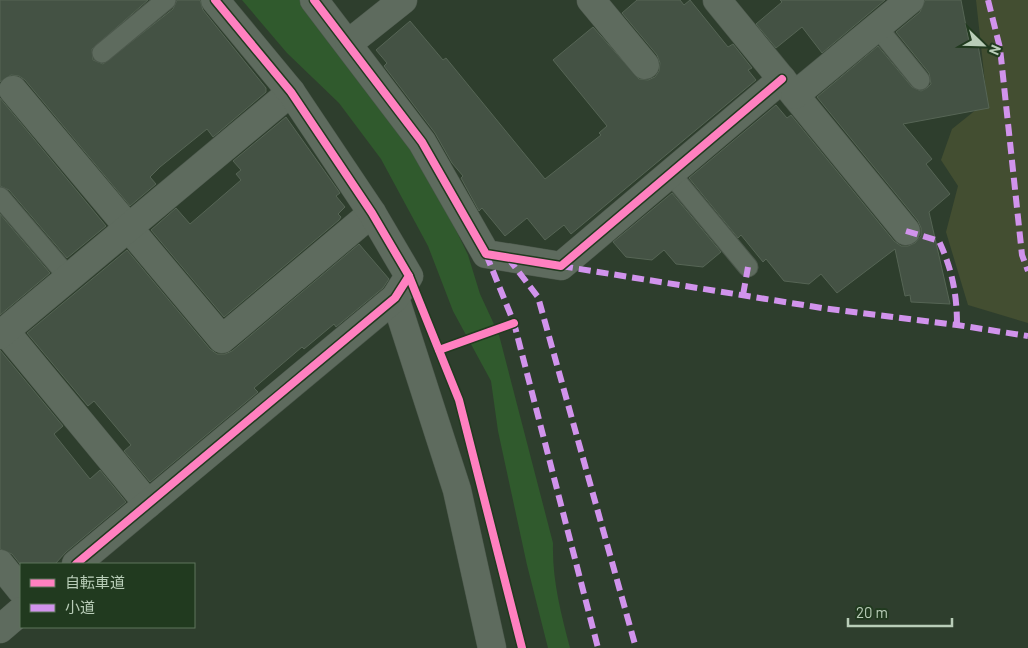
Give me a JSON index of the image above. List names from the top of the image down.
{
  "legend": ["自転車道", "小道"],
  "scale_bar": "20 m",
  "north": "bottom right"
}
